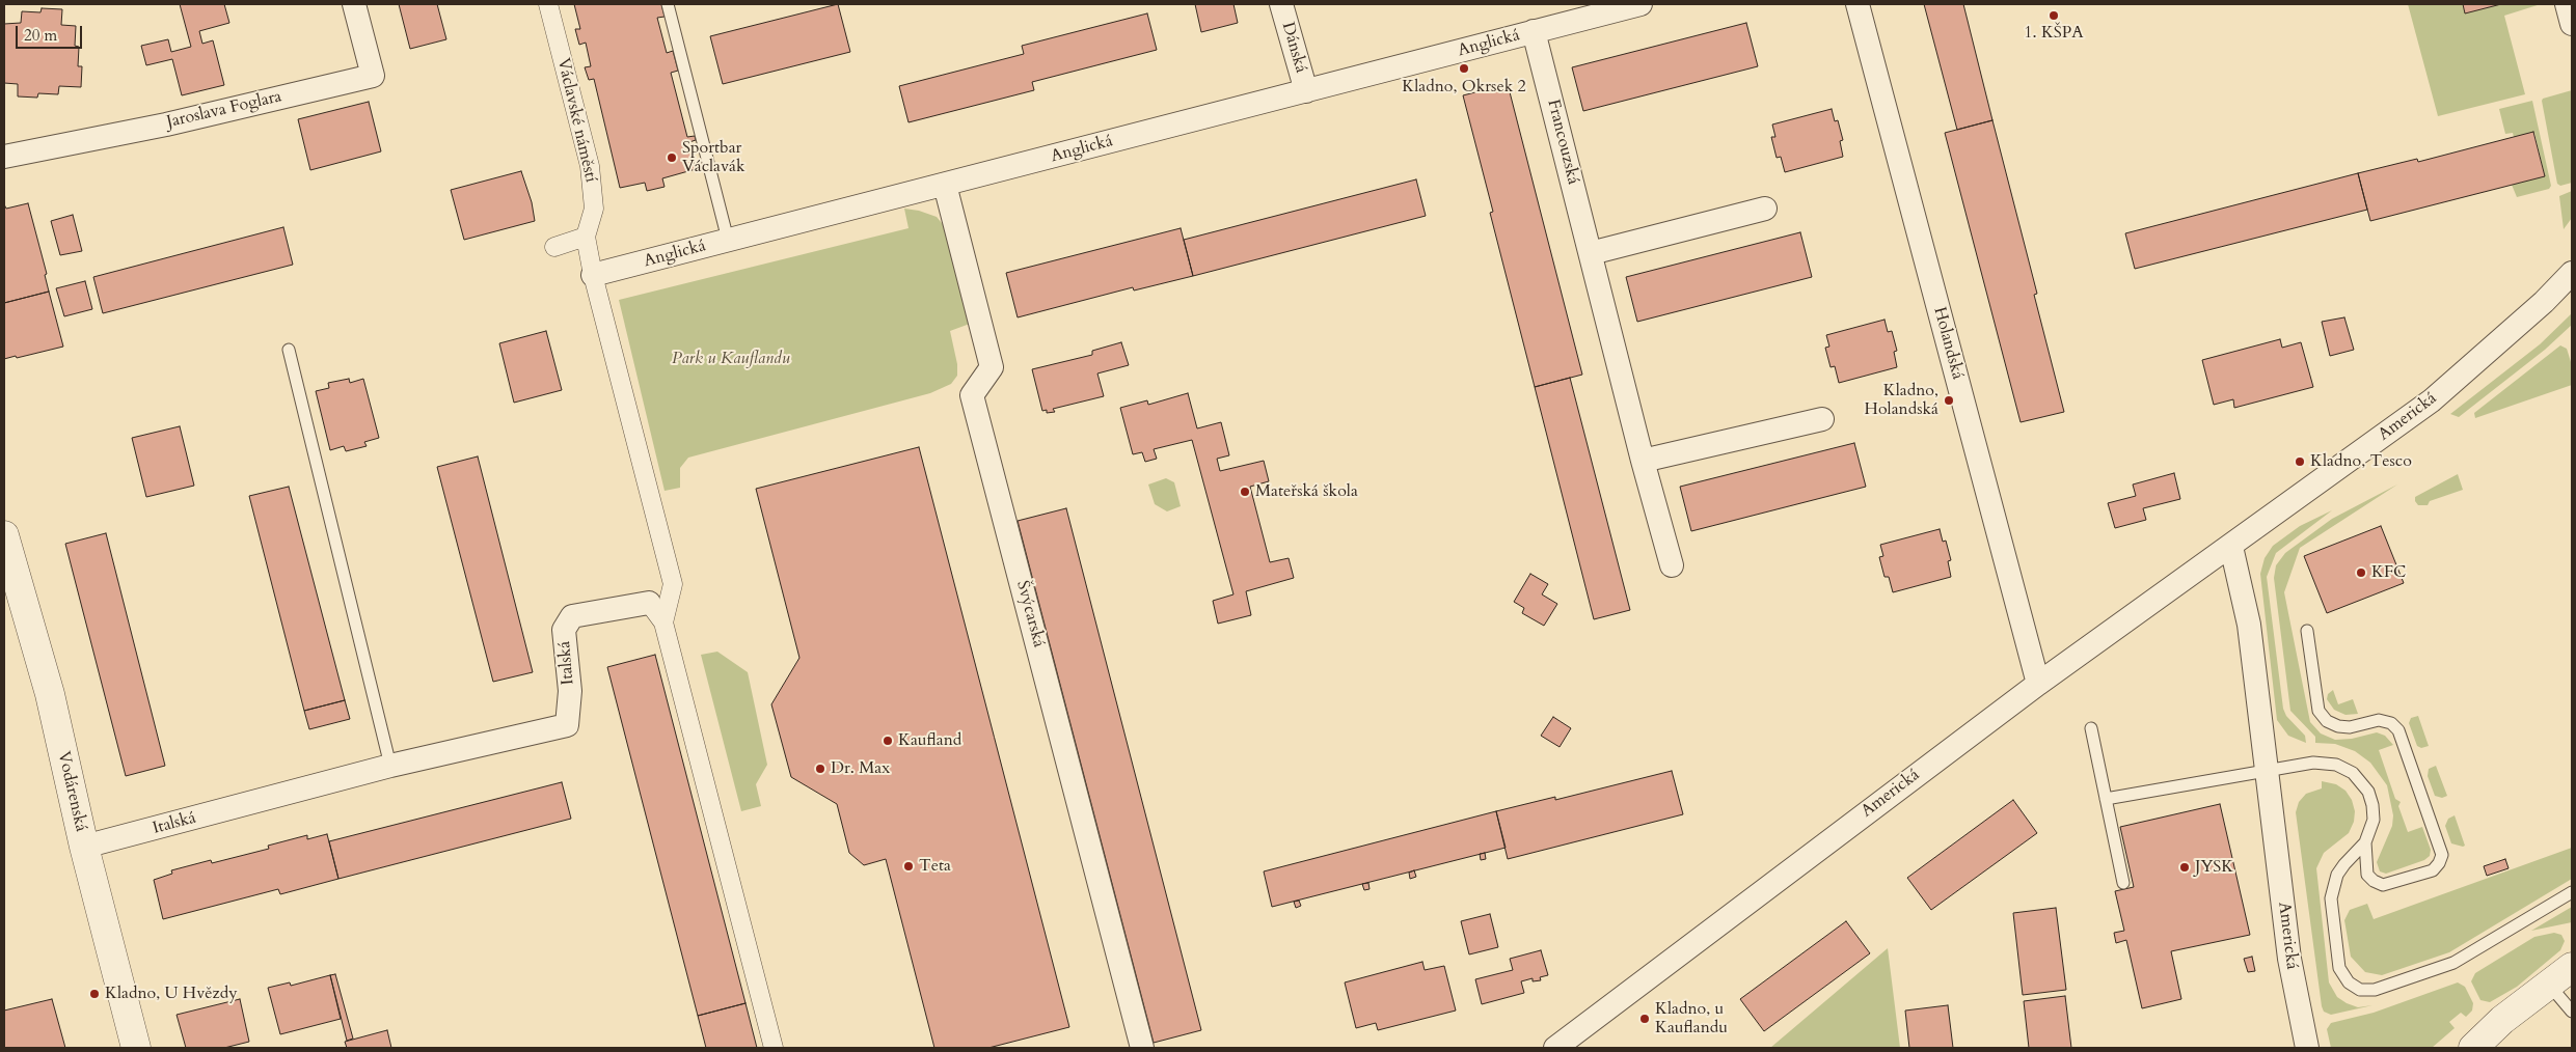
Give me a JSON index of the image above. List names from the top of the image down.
{
  "streets": {
    "street": [
      "Anglická",
      "Dánská",
      "Jaroslava Foglara",
      "Václavské náměstí",
      "Francouzská",
      "Holandská",
      "Americká",
      "Švýcarská",
      "Italská",
      "Vodárenská"
    ]
  },
  "crossings": [
    ["Anglická", "Dánská"],
    ["Anglická", "Francouzská"],
    ["Anglická", "Švýcarská"],
    ["Holandská", "Americká"],
    ["Italská", "Vodárenská"]
  ],
  "parks": ["Park u Kauflandu"],
  "places": [
    "1. KŠPA",
    "Kladno, Okrsek 2",
    "Sportbar Václavák",
    "Kladno, Holandská",
    "Kladno, Tesco",
    "Mateřská škola",
    "KFC",
    "Kaufland",
    "Dr. Max",
    "Teta",
    "JYSK",
    "Kladno, U Hvězdy",
    "Kladno, u Kauflandu"
  ],
  "scale_bar": "20 m"
}
